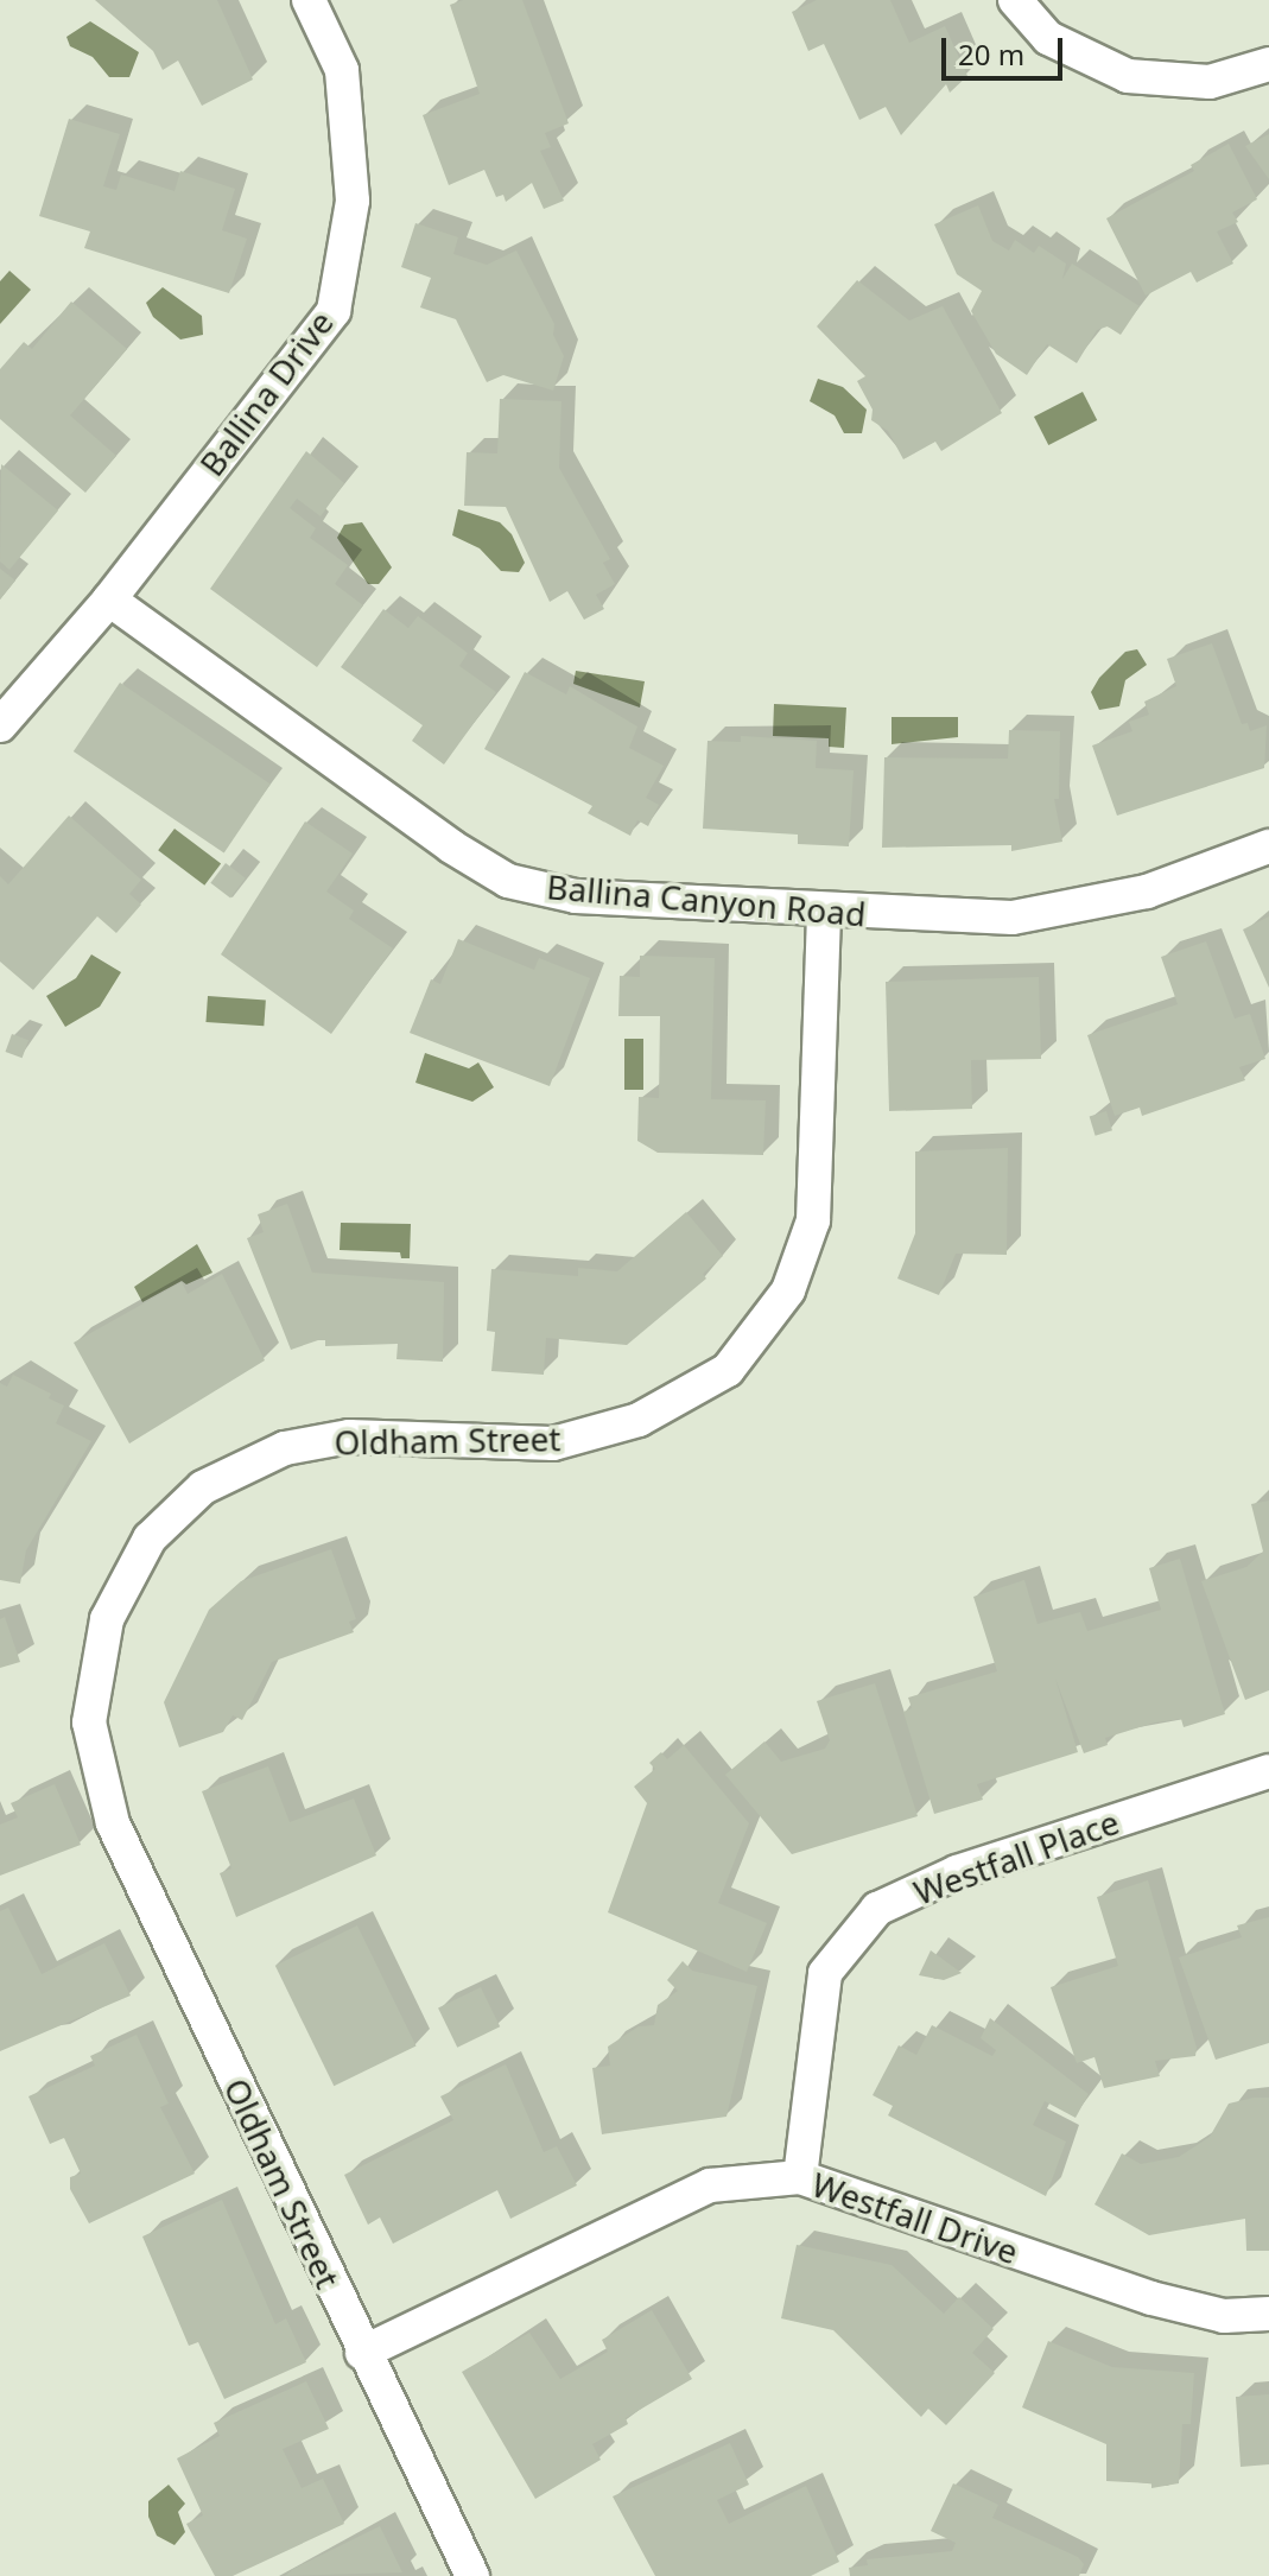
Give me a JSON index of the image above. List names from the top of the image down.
{
  "streets": {
    "street": [
      "Ballina Drive",
      "Ballina Canyon Road",
      "Oldham Street",
      "Westfall Place",
      "Westfall Drive"
    ]
  },
  "crossings": [
    ["Ballina Drive", "Ballina Canyon Road"],
    ["Ballina Canyon Road", "Oldham Street"],
    ["Oldham Street", "Westfall Drive"],
    ["Westfall Place", "Westfall Drive"]
  ],
  "scale_bar": "20 m"
}
